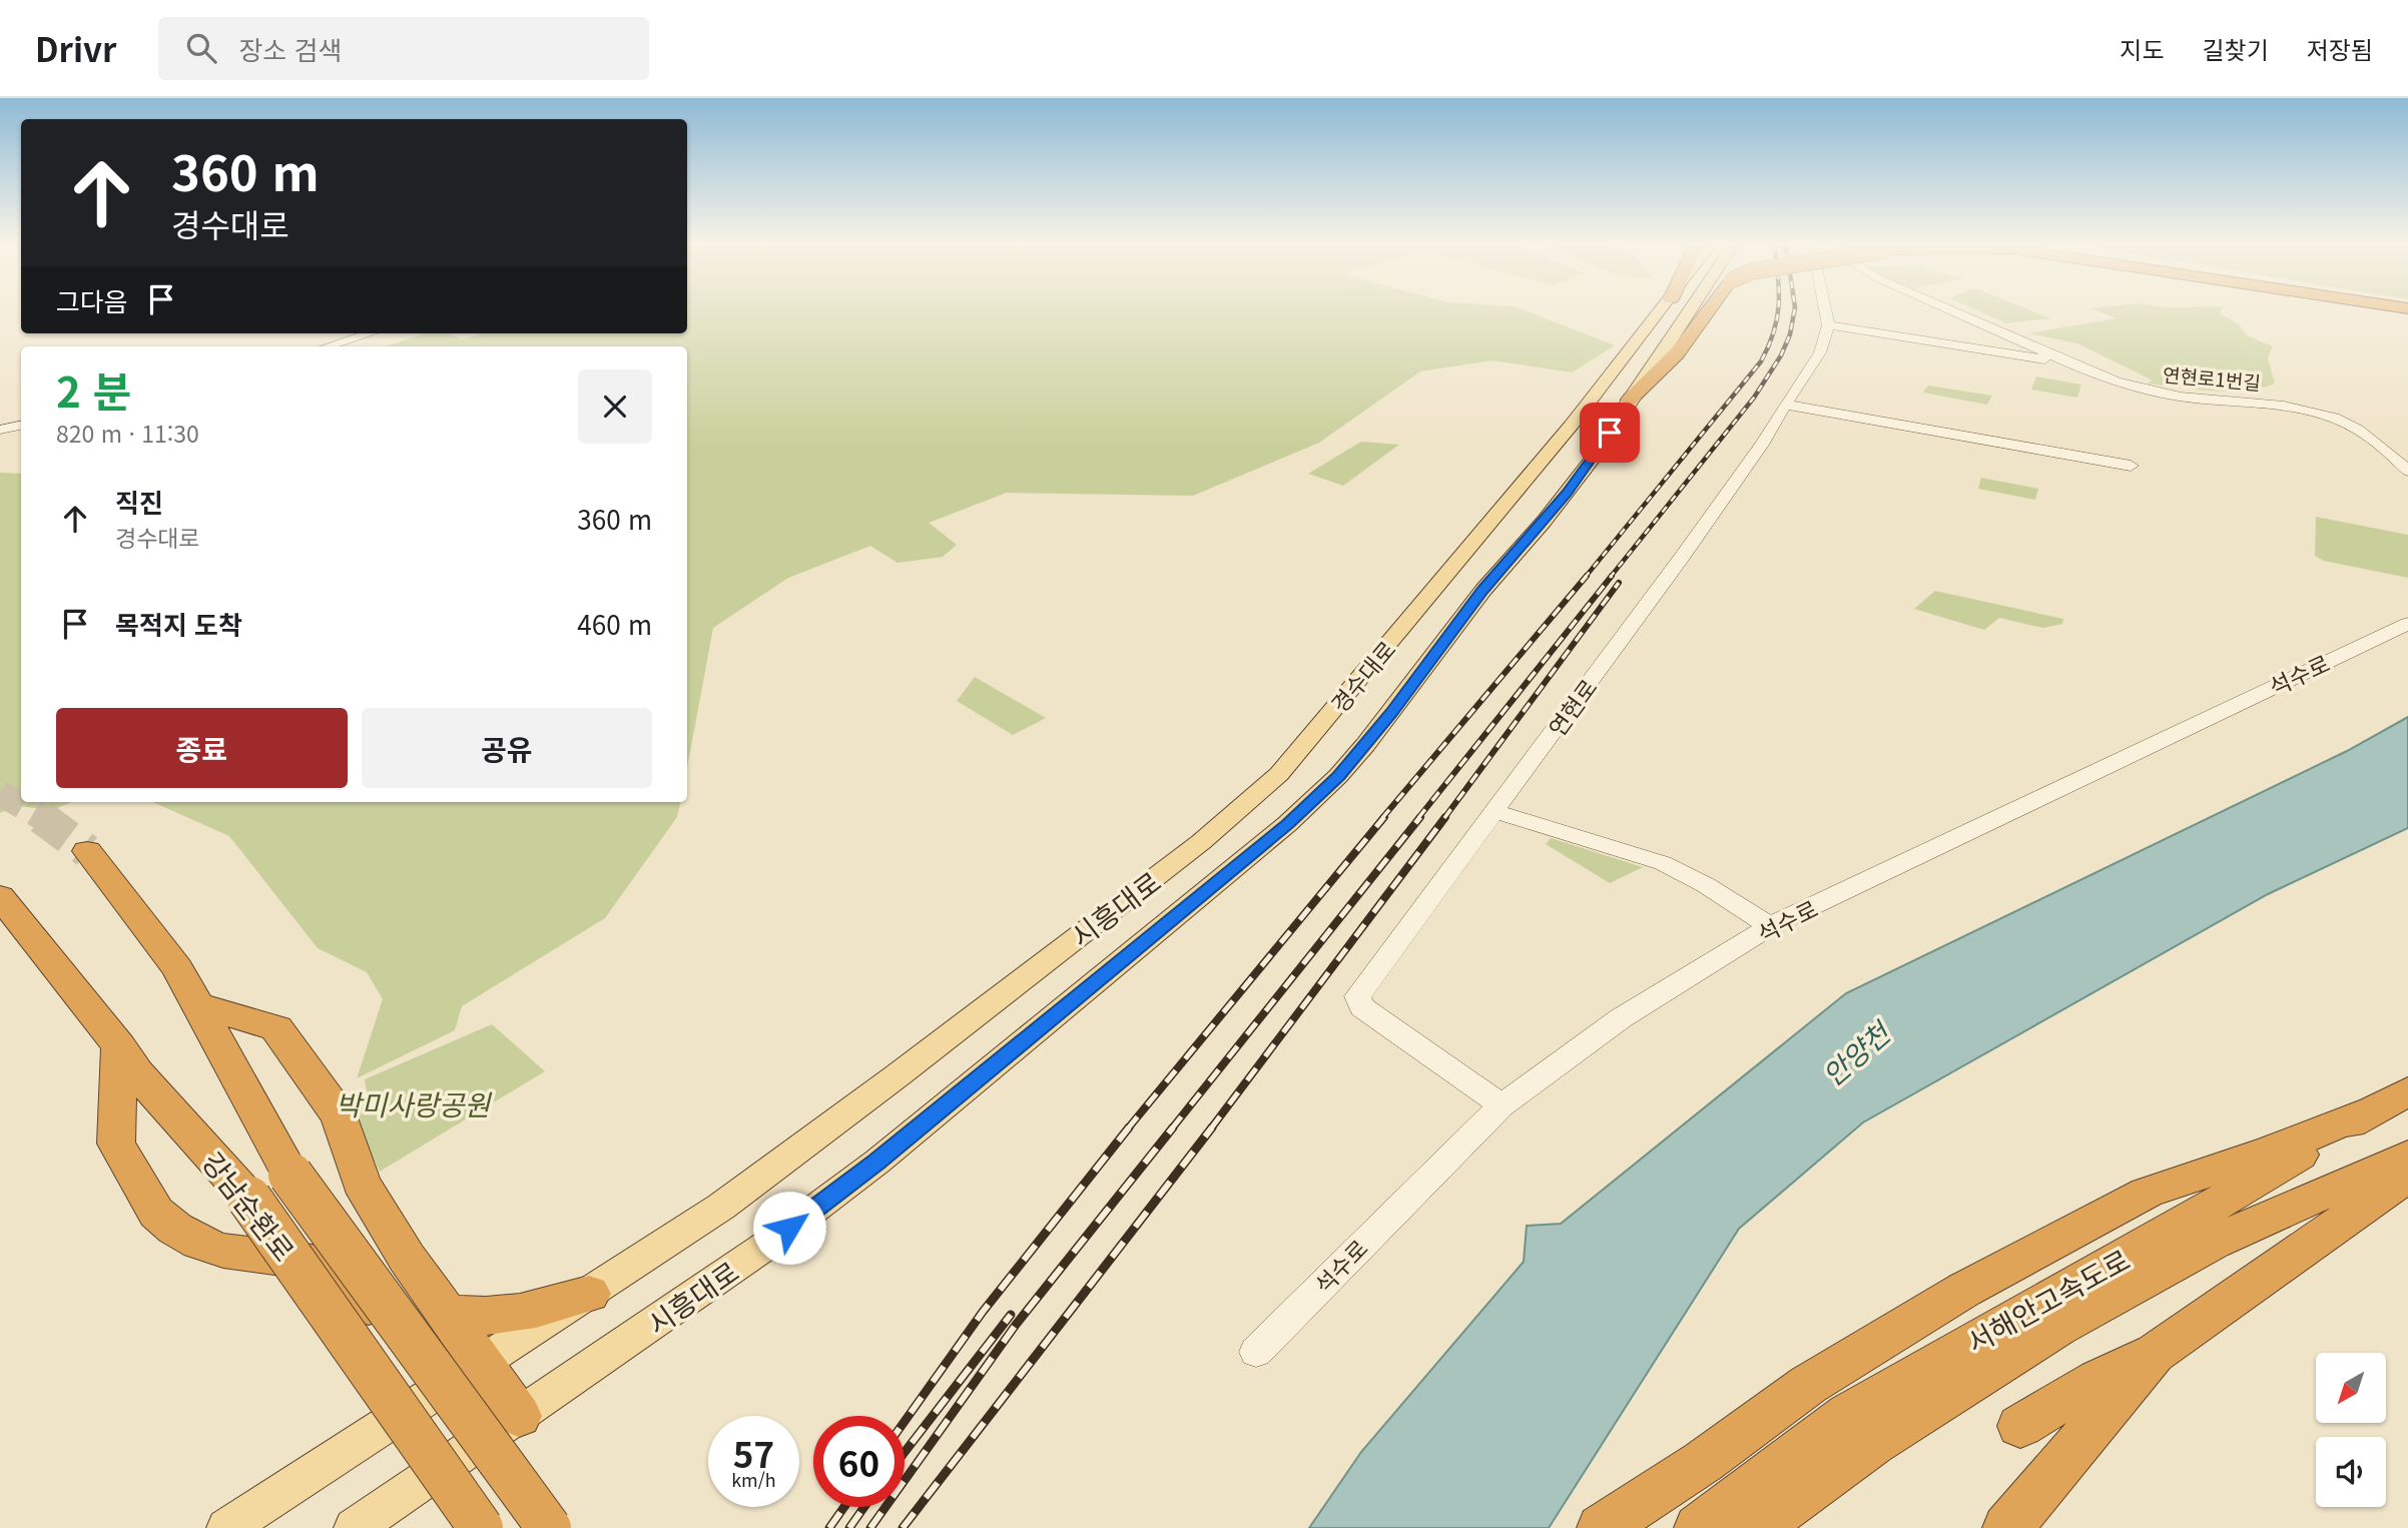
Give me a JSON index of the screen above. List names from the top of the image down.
{
  "streets": {
    "highway": ["강남순환로", "서해안고속도로"],
    "main road": ["경수대로", "시흥대로"],
    "street": ["연현로1번길", "석수로", "연현로"]
  },
  "crossings": [
    ["석수로", "연현로"],
    ["경수대로", "시흥대로"]
  ],
  "water": ["안양천"],
  "parks": ["박미사랑공원"],
  "north": "bottom left",
  "page": {
    "header": "Drivr",
    "search": "장소 검색",
    "nav": ["지도", "길찾기", "저장됨"],
    "turn": ["360 m", "경수대로"],
    "then": "그다음",
    "heading": ["2 분", "820 m · 11:30"],
    "list": [
      {
        "name": "직진",
        "note": "경수대로",
        "value": "360 m"
      },
      {
        "name": "목적지 도착",
        "value": "460 m"
      }
    ],
    "buttons": ["종료", "공유"],
    "speed": "57 km/h",
    "limit": "60"
  }
}
